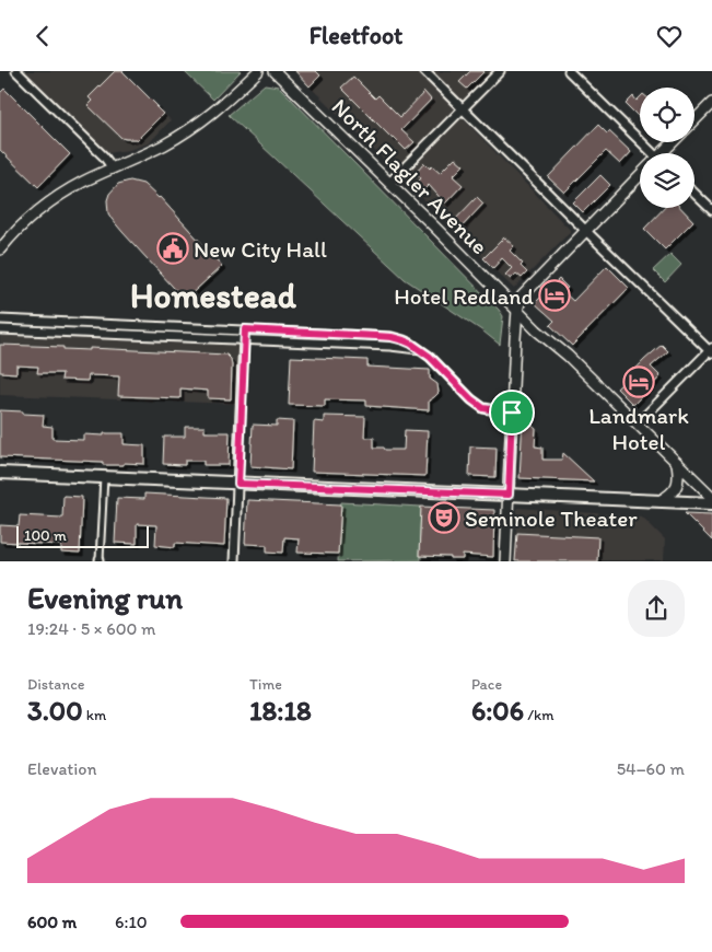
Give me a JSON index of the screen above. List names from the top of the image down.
{
  "streets": {
    "street": ["North Flagler Avenue"]
  },
  "districts": ["Homestead"],
  "places": {
    "public building": ["New City Hall"],
    "hotel": ["Hotel Redland", "Landmark Hotel"],
    "theatre": ["Seminole Theater"]
  },
  "scale_bar": "100 m",
  "page": {
    "header": "Fleetfoot",
    "scale": "100 m",
    "heading": ["Evening run", "19:24 · 5 × 600 m"],
    "stats": [
      ["Distance", "3.00 km"],
      ["Time", "18:18"],
      ["Pace", "6:06 /km"]
    ],
    "chart": ["Elevation", "54–60 m"],
    "list": [
      {
        "name": "600 m",
        "note": "6:10"
      }
    ]
  }
}
